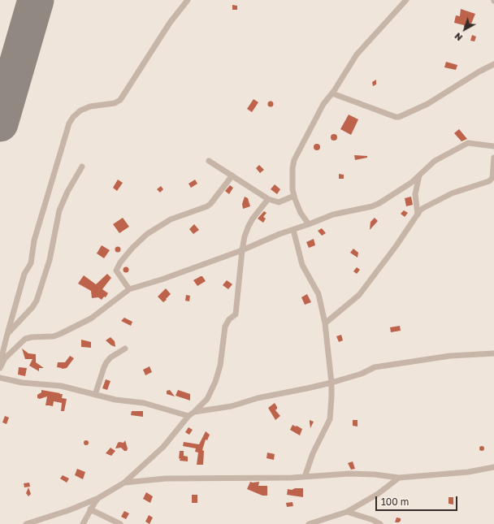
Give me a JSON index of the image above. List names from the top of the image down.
{
  "scale_bar": "100 m",
  "north": "bottom left"
}
